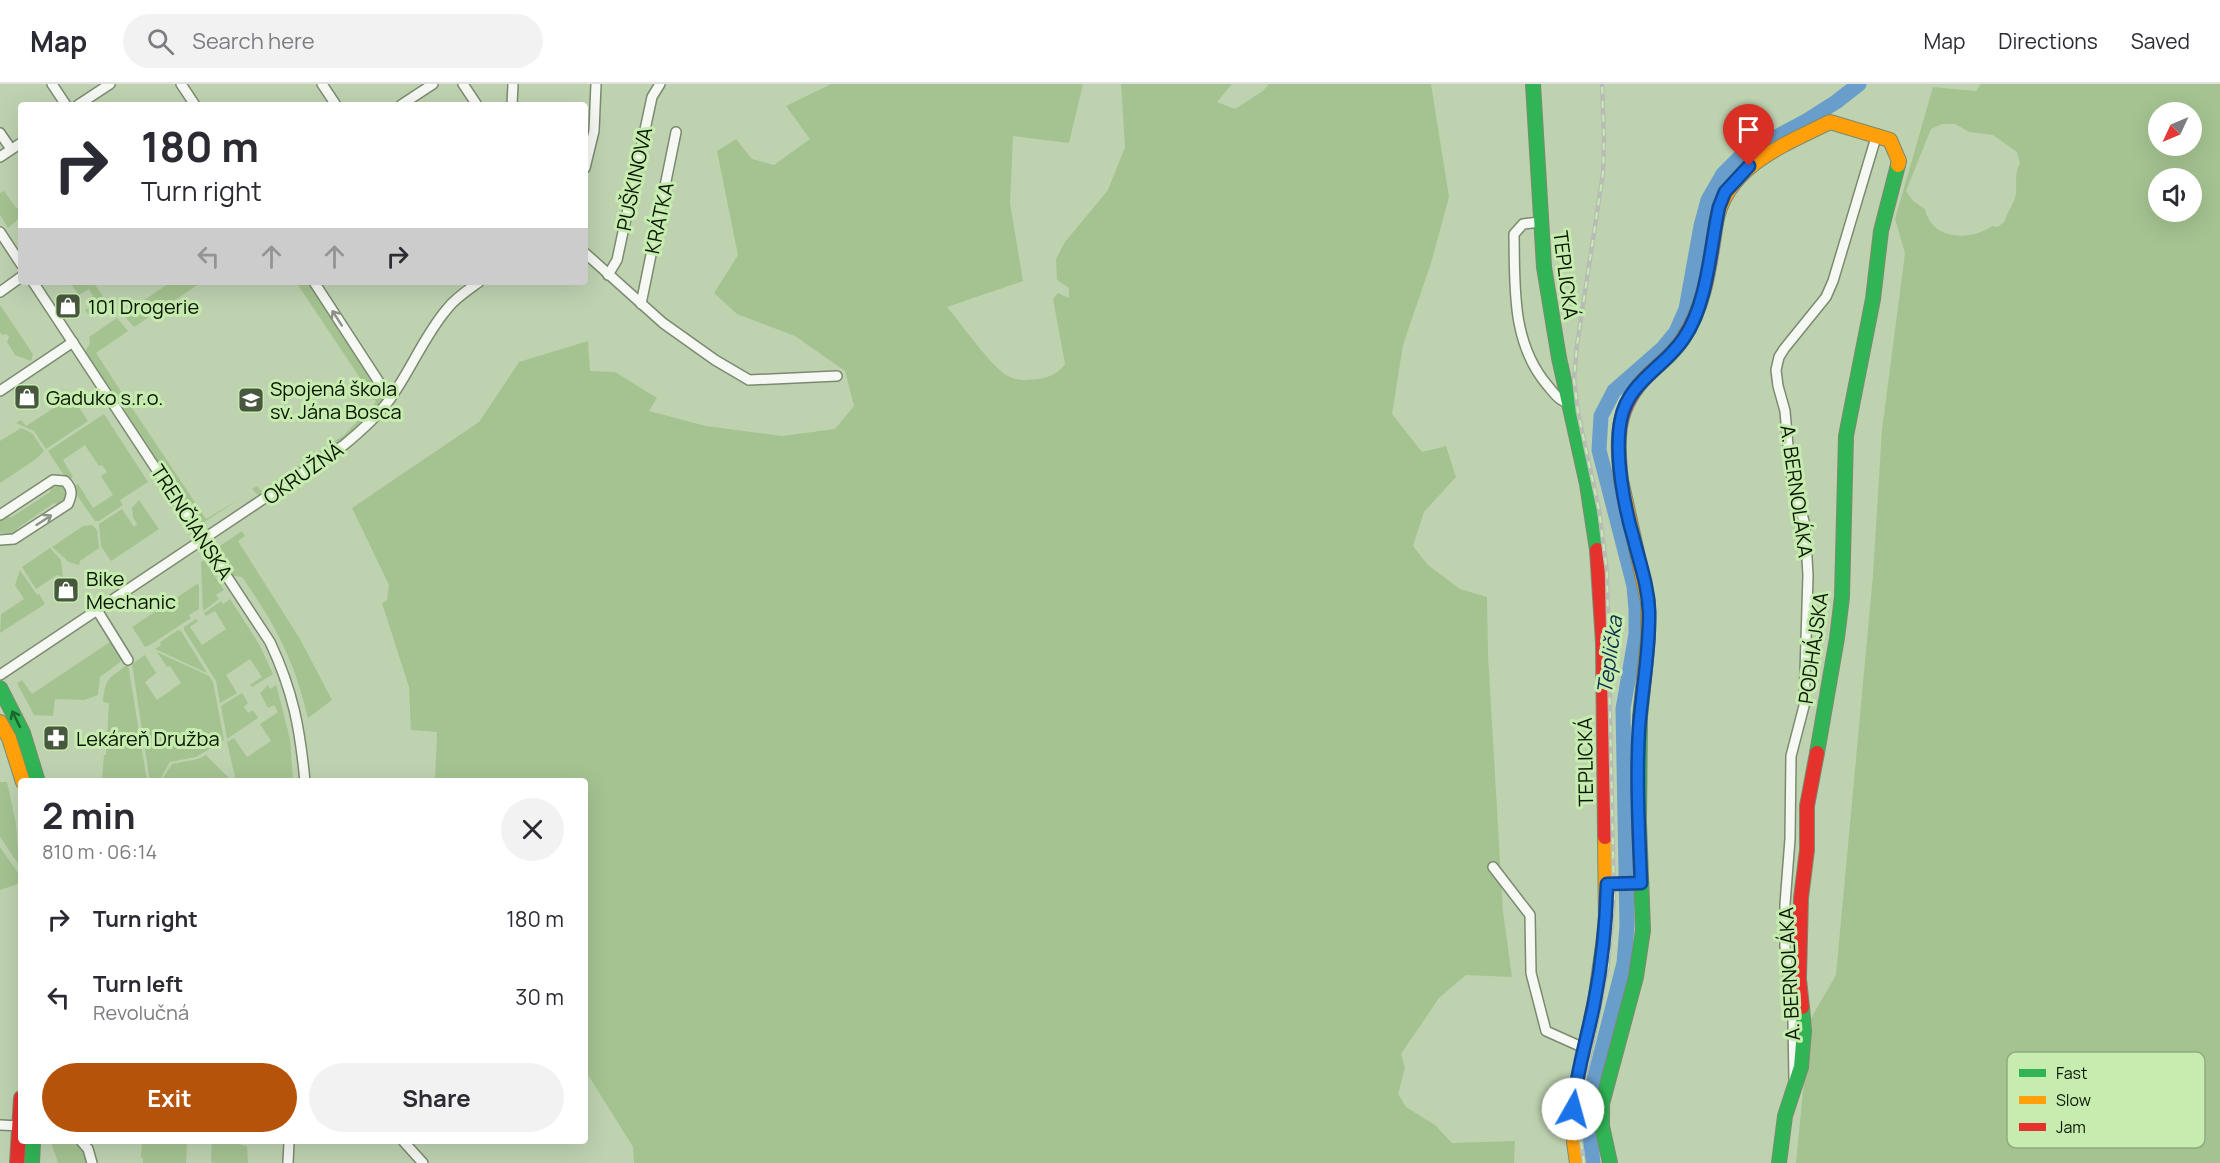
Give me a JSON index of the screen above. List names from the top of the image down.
{
  "streets": {
    "street": [
      "PUŠKINOVA",
      "KRÁTKA",
      "TEPLICKÁ",
      "OKRUŽNÁ",
      "A. BERNOLÁKA",
      "TRENČIANSKA",
      "PODHÁJSKA"
    ]
  },
  "crossings": [
    ["OKRUŽNÁ", "TRENČIANSKA"],
    ["A. BERNOLÁKA", "PODHÁJSKA"]
  ],
  "water": ["Teplička"],
  "places": {
    "shop": ["101 Drogerie", "Gaduko s.r.o.", "Bike Mechanic"],
    "school or university": ["Spojená škola sv. Jána Bosca"],
    "pharmacy": ["Lekáreň Družba"]
  },
  "legend": ["Fast", "Slow", "Jam"],
  "north": "bottom left",
  "page": {
    "header": "Map",
    "search": "Search here",
    "nav": ["Map", "Directions", "Saved"],
    "turn": ["180 m", "Turn right"],
    "heading": ["2 min", "810 m · 06:14"],
    "list": [
      {
        "name": "Turn right",
        "value": "180 m"
      },
      {
        "name": "Turn left",
        "note": "Revolučná",
        "value": "30 m"
      }
    ],
    "buttons": ["Exit", "Share"]
  }
}
